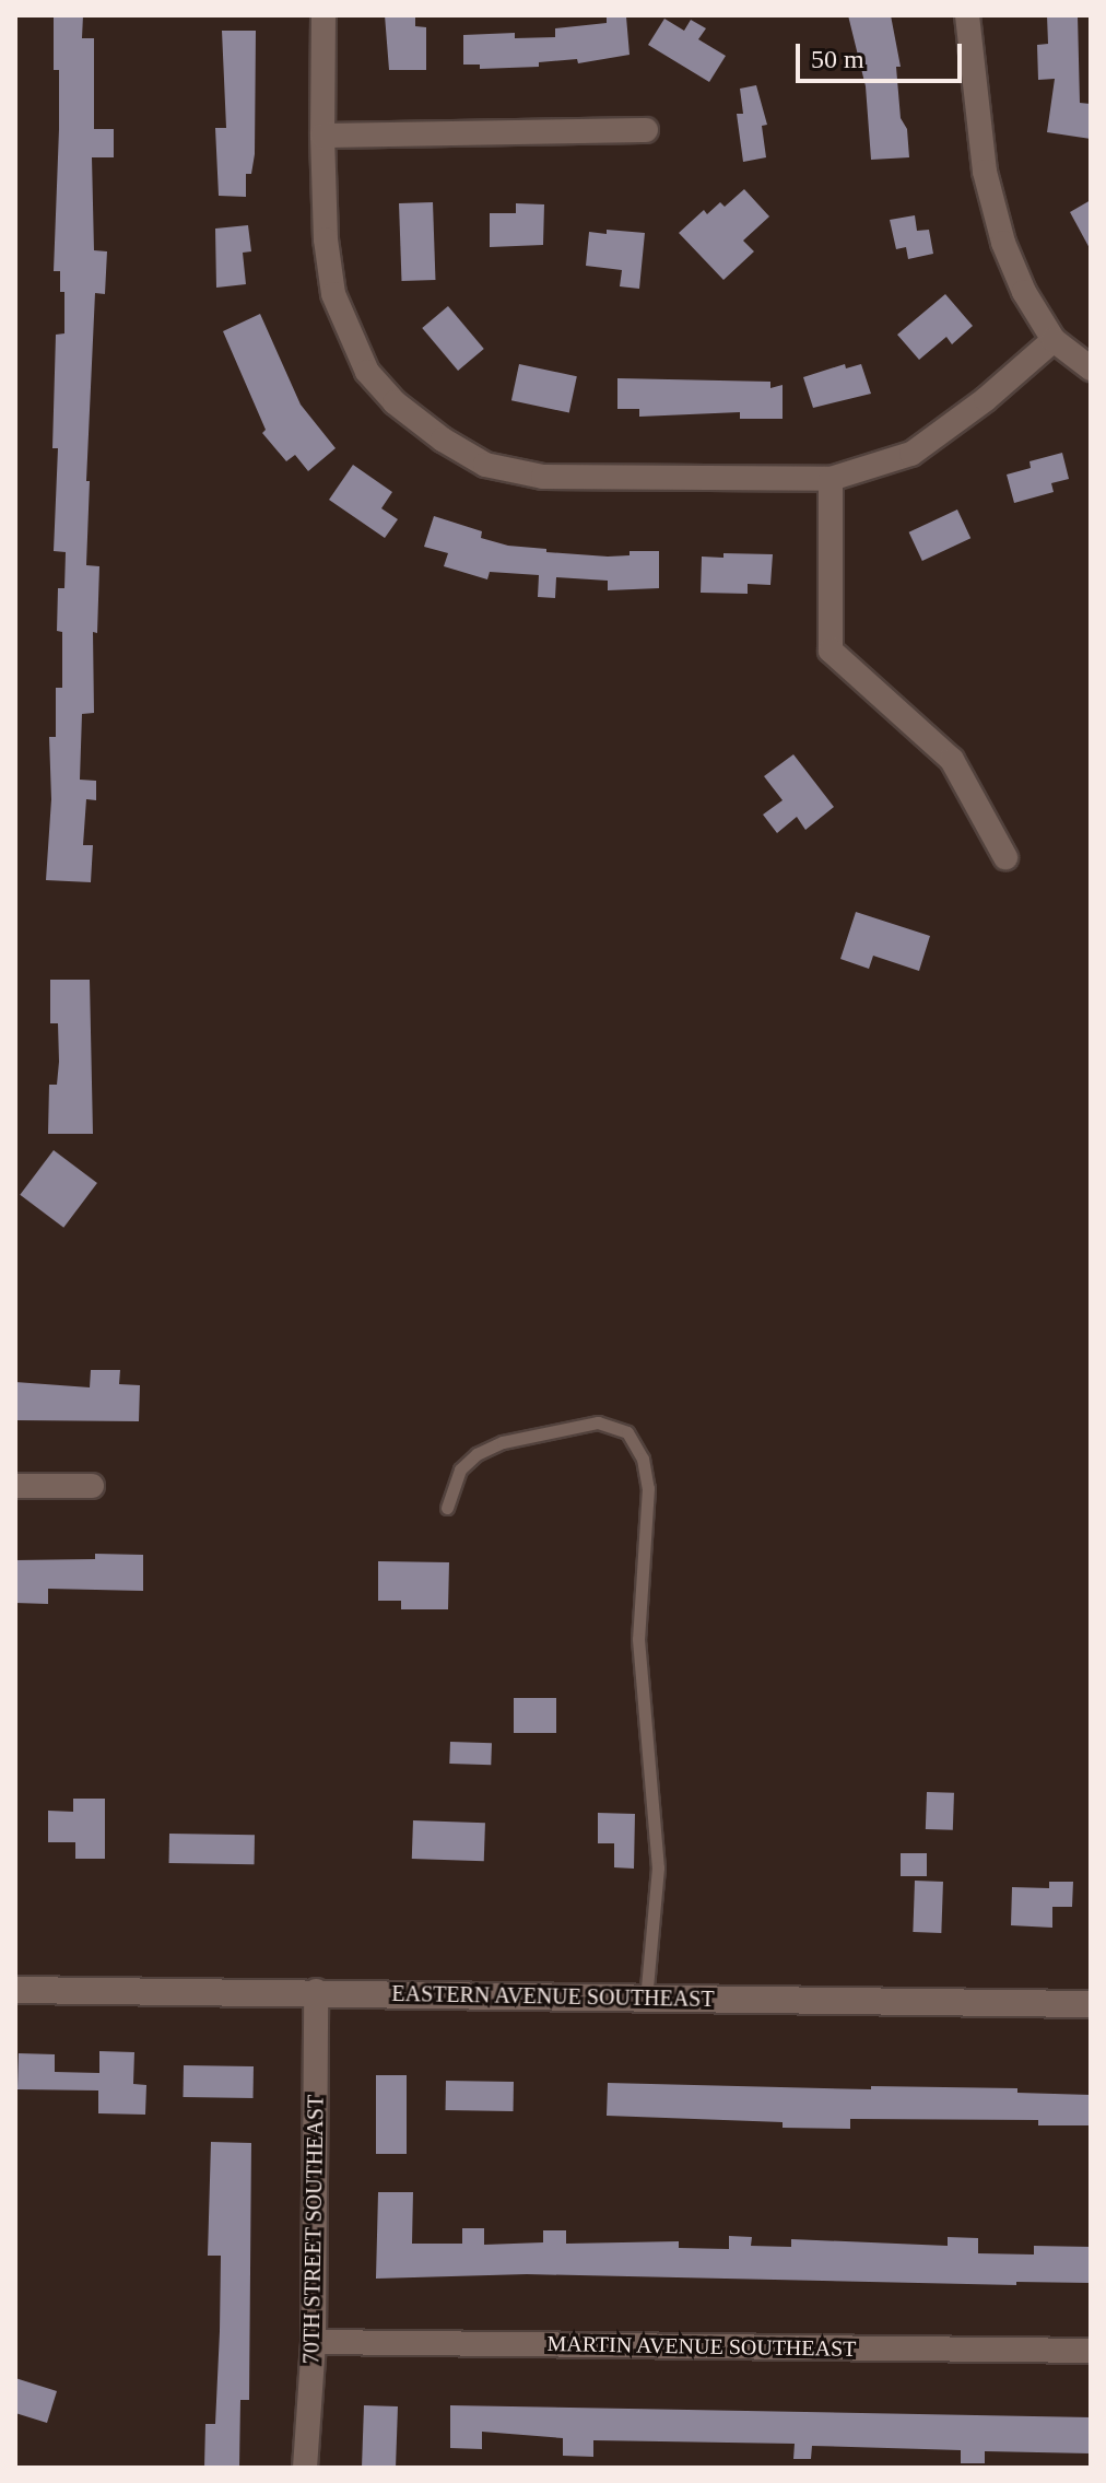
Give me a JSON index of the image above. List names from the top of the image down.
{
  "streets": {
    "street": ["EASTERN AVENUE SOUTHEAST", "70TH STREET SOUTHEAST", "MARTIN AVENUE SOUTHEAST"]
  },
  "crossings": [
    ["EASTERN AVENUE SOUTHEAST", "70TH STREET SOUTHEAST"],
    ["70TH STREET SOUTHEAST", "MARTIN AVENUE SOUTHEAST"]
  ],
  "scale_bar": "50 m"
}
